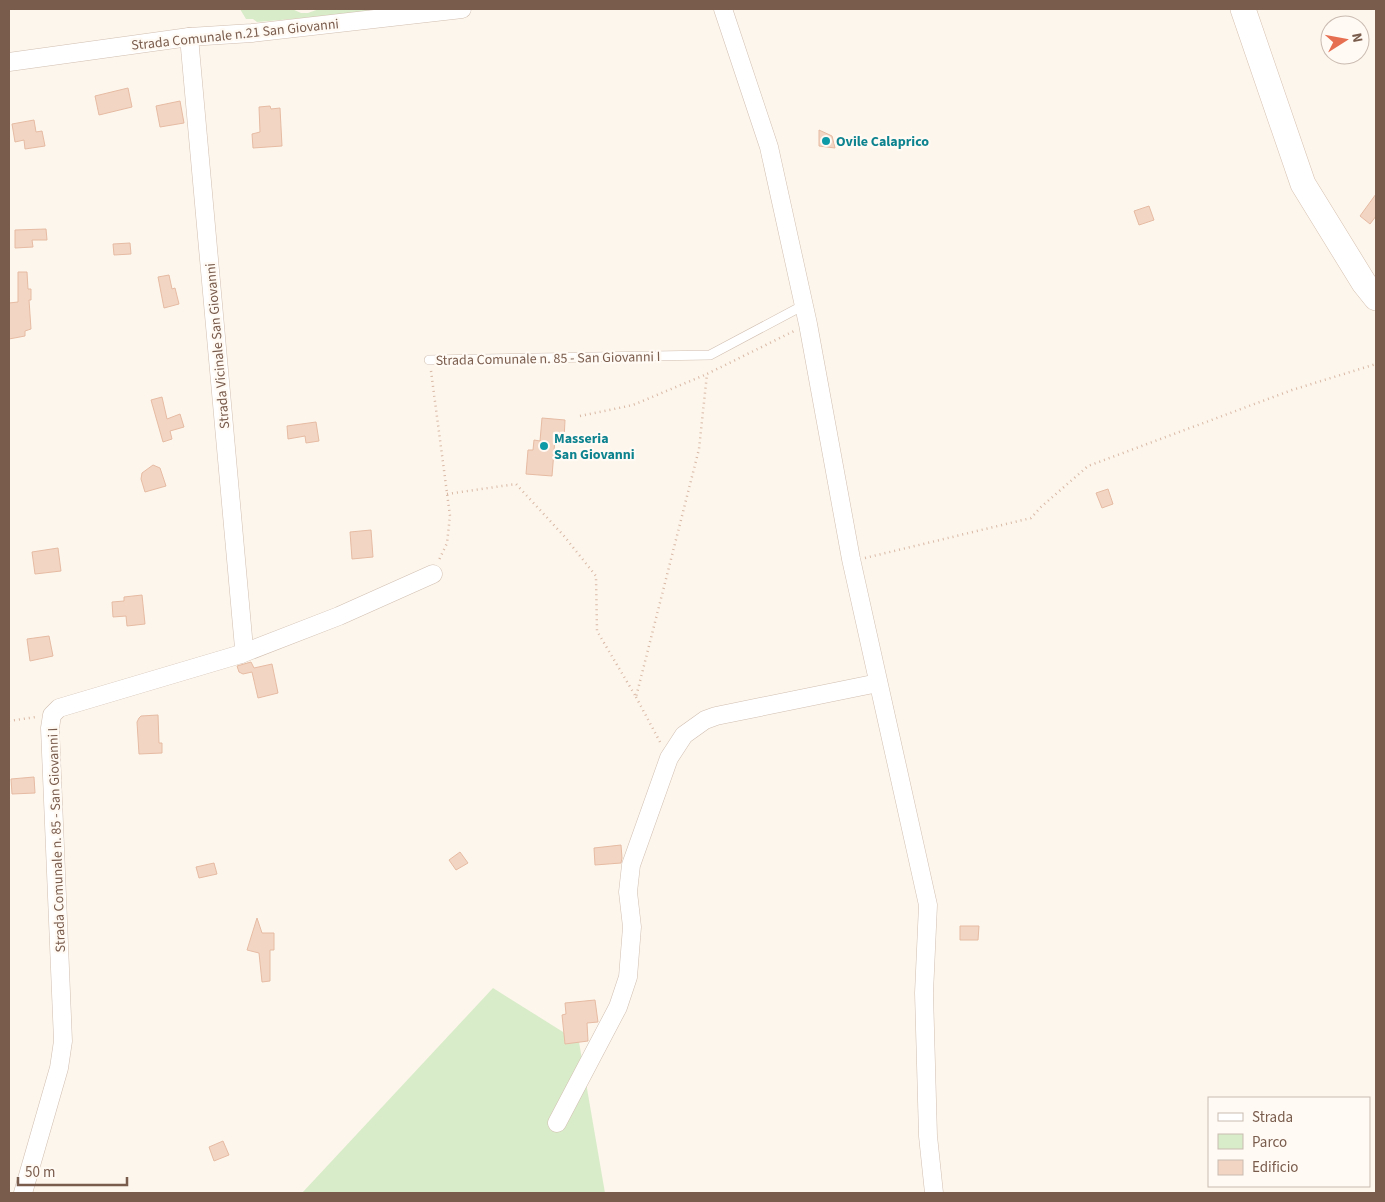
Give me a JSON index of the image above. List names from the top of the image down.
{
  "streets": {
    "street": ["Strada Comunale n.21 San Giovanni", "Strada Vicinale San Giovanni", "Strada Comunale n. 85 - San Giovanni I"]
  },
  "crossings": [
    ["Strada Comunale n.21 San Giovanni", "Strada Vicinale San Giovanni"],
    ["Strada Vicinale San Giovanni", "Strada Comunale n. 85 - San Giovanni I"]
  ],
  "places": ["Ovile Calaprico", "Masseria San Giovanni"],
  "legend": ["Strada", "Parco", "Edificio"],
  "scale_bar": "50 m",
  "north": "right"
}
